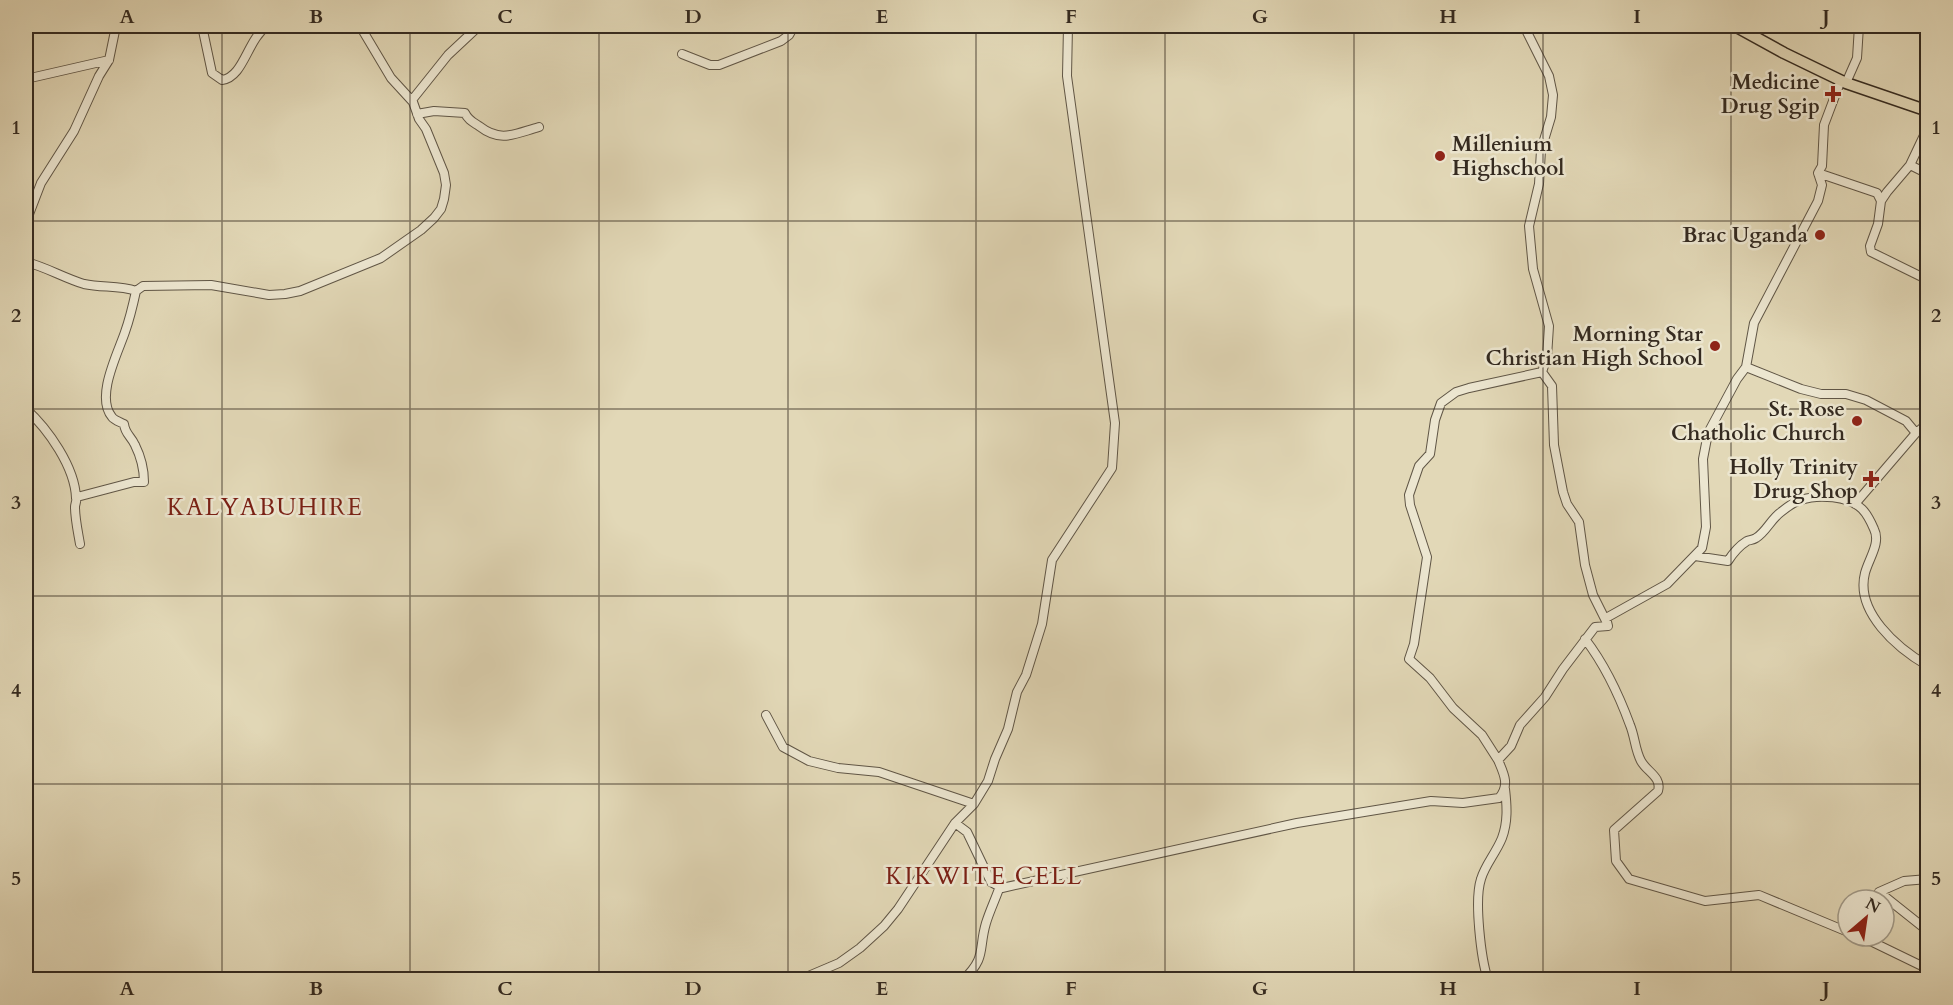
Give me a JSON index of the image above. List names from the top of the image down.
{
  "districts": ["KALYABUHIRE", "KIKWITE CELL"],
  "places": {
    "health": ["Medicine Drug Sgip", "Holly Trinity Drug Shop"],
    "other": [
      "Millenium Highschool",
      "Brac Uganda",
      "Morning Star Christian High School",
      "St. Rose Chatholic Church"
    ]
  },
  "north": "top right",
  "grid": {
    "columns": [
      "A",
      "B",
      "C",
      "D",
      "E",
      "F",
      "G",
      "H",
      "I",
      "J"
    ],
    "rows": [
      "1",
      "2",
      "3",
      "4",
      "5"
    ]
  }
}
